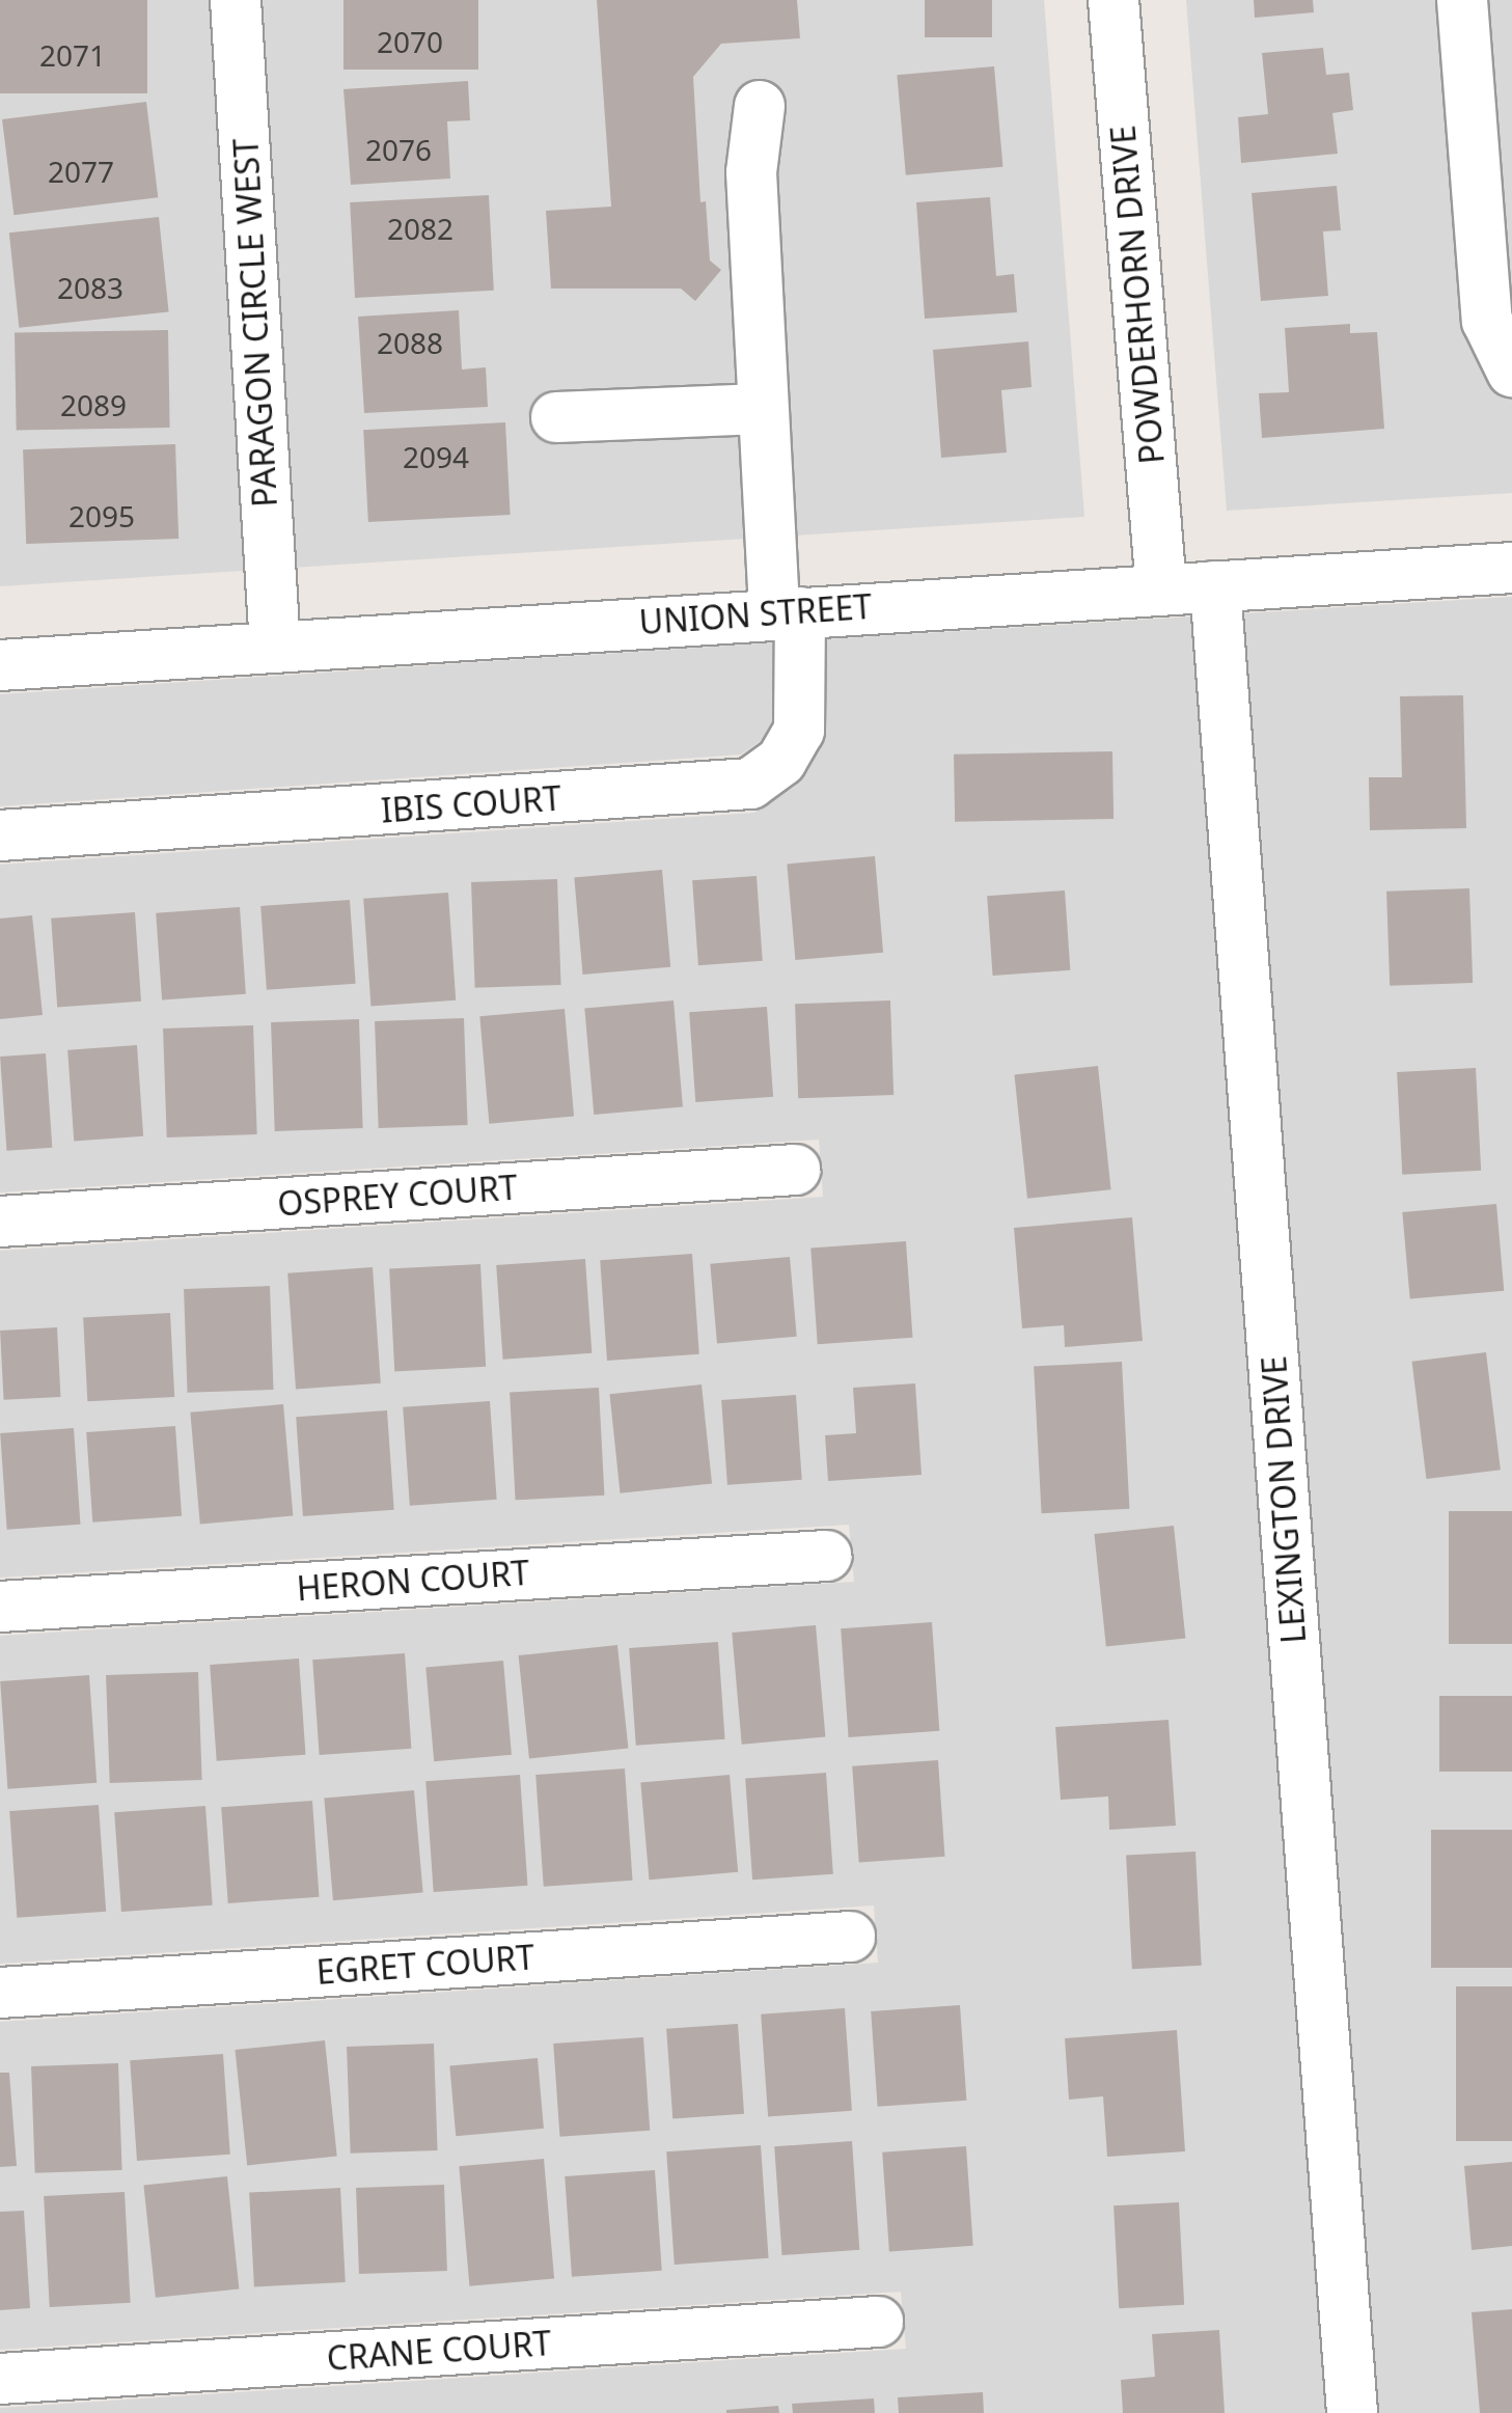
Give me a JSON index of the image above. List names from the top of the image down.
{
  "streets": {
    "street": [
      "POWDERHORN DRIVE",
      "PARAGON CIRCLE WEST",
      "UNION STREET",
      "IBIS COURT",
      "OSPREY COURT",
      "LEXINGTON DRIVE",
      "HERON COURT",
      "EGRET COURT",
      "CRANE COURT"
    ]
  },
  "crossings": [
    ["POWDERHORN DRIVE", "UNION STREET"],
    ["PARAGON CIRCLE WEST", "UNION STREET"],
    ["UNION STREET", "IBIS COURT"],
    ["UNION STREET", "LEXINGTON DRIVE"]
  ],
  "house_numbers": [
    "2070",
    "2071",
    "2076",
    "2077",
    "2082",
    "2083",
    "2088",
    "2089",
    "2094",
    "2095"
  ]
}
